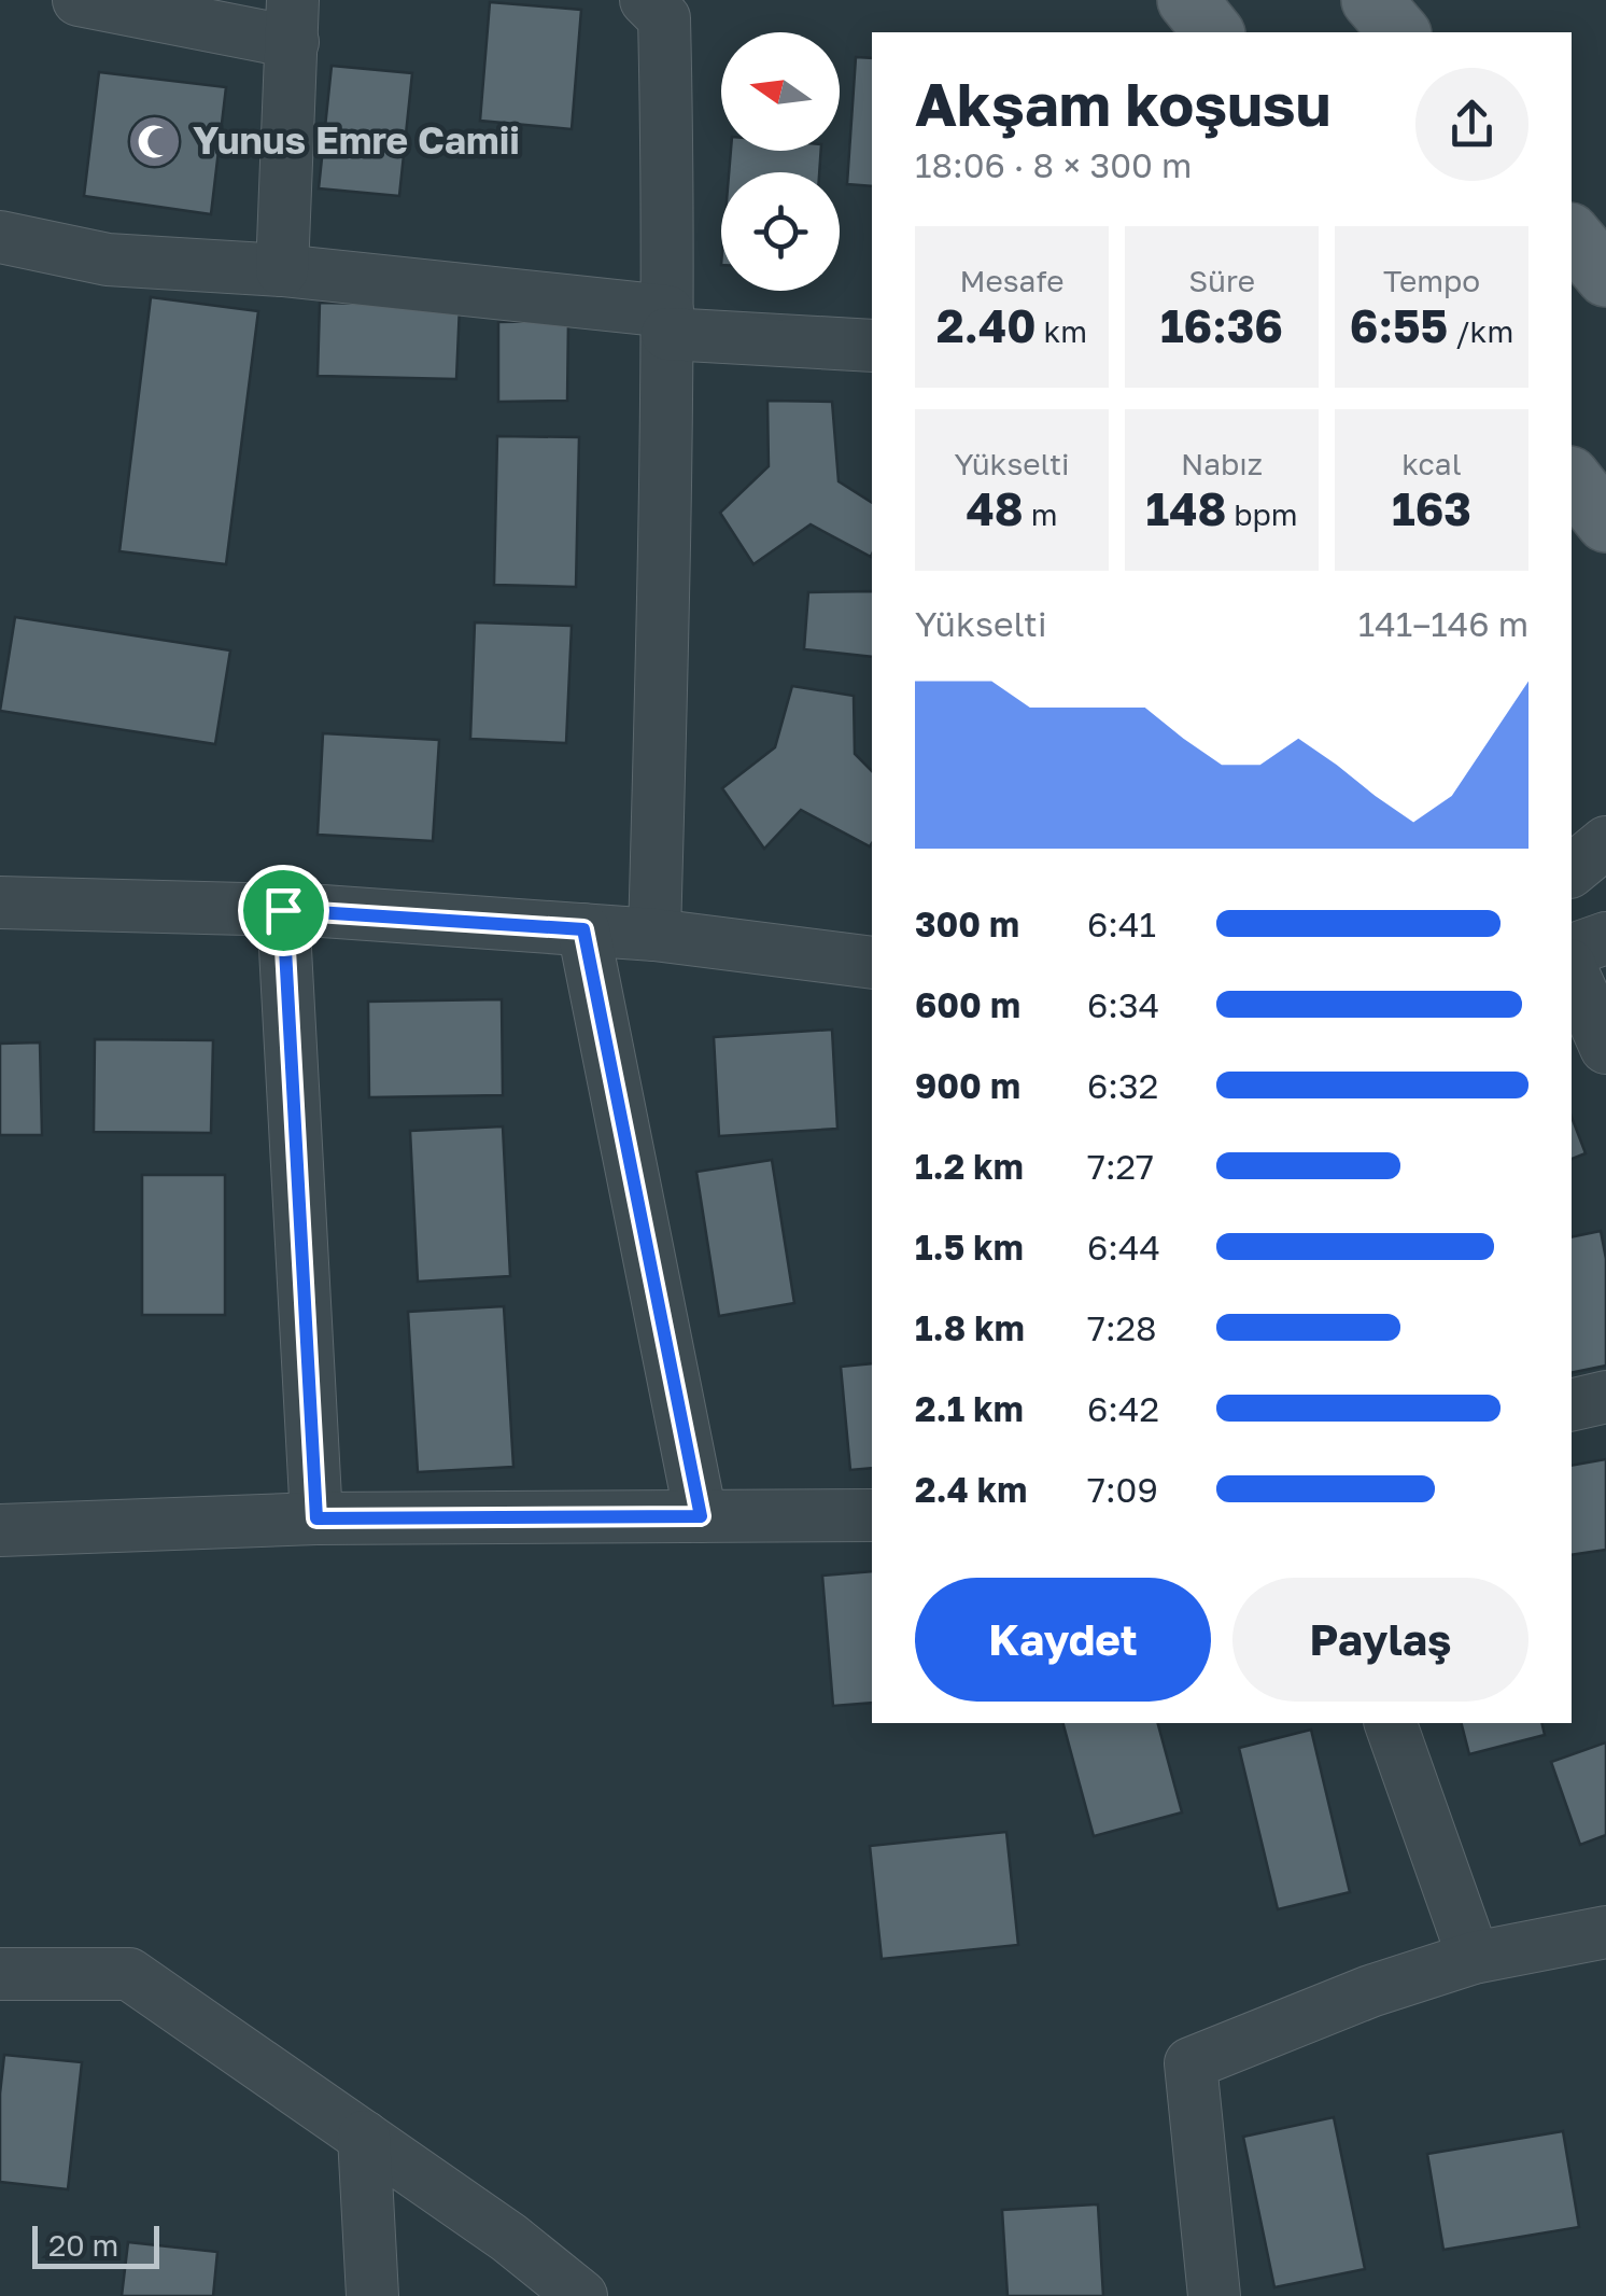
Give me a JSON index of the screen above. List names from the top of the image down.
{
  "places": {
    "mosque": ["Yunus Emre Camii"]
  },
  "scale_bar": "20 m",
  "north": "left",
  "page": {
    "heading": ["Akşam koşusu", "18:06 · 8 × 300 m"],
    "stats": [
      ["Mesafe", "2.40 km"],
      ["Süre", "16:36"],
      ["Tempo", "6:55 /km"],
      ["Yükselti", "48 m"],
      ["Nabız", "148 bpm"],
      ["kcal", "163"]
    ],
    "chart": ["Yükselti", "141–146 m"],
    "list": [
      {
        "name": "300 m",
        "note": "6:41"
      },
      {
        "name": "600 m",
        "note": "6:34"
      },
      {
        "name": "900 m",
        "note": "6:32"
      },
      {
        "name": "1.2 km",
        "note": "7:27"
      },
      {
        "name": "1.5 km",
        "note": "6:44"
      },
      {
        "name": "1.8 km",
        "note": "7:28"
      },
      {
        "name": "2.1 km",
        "note": "6:42"
      },
      {
        "name": "2.4 km",
        "note": "7:09"
      }
    ],
    "buttons": ["Kaydet", "Paylaş"],
    "scale": "20 m"
  }
}
